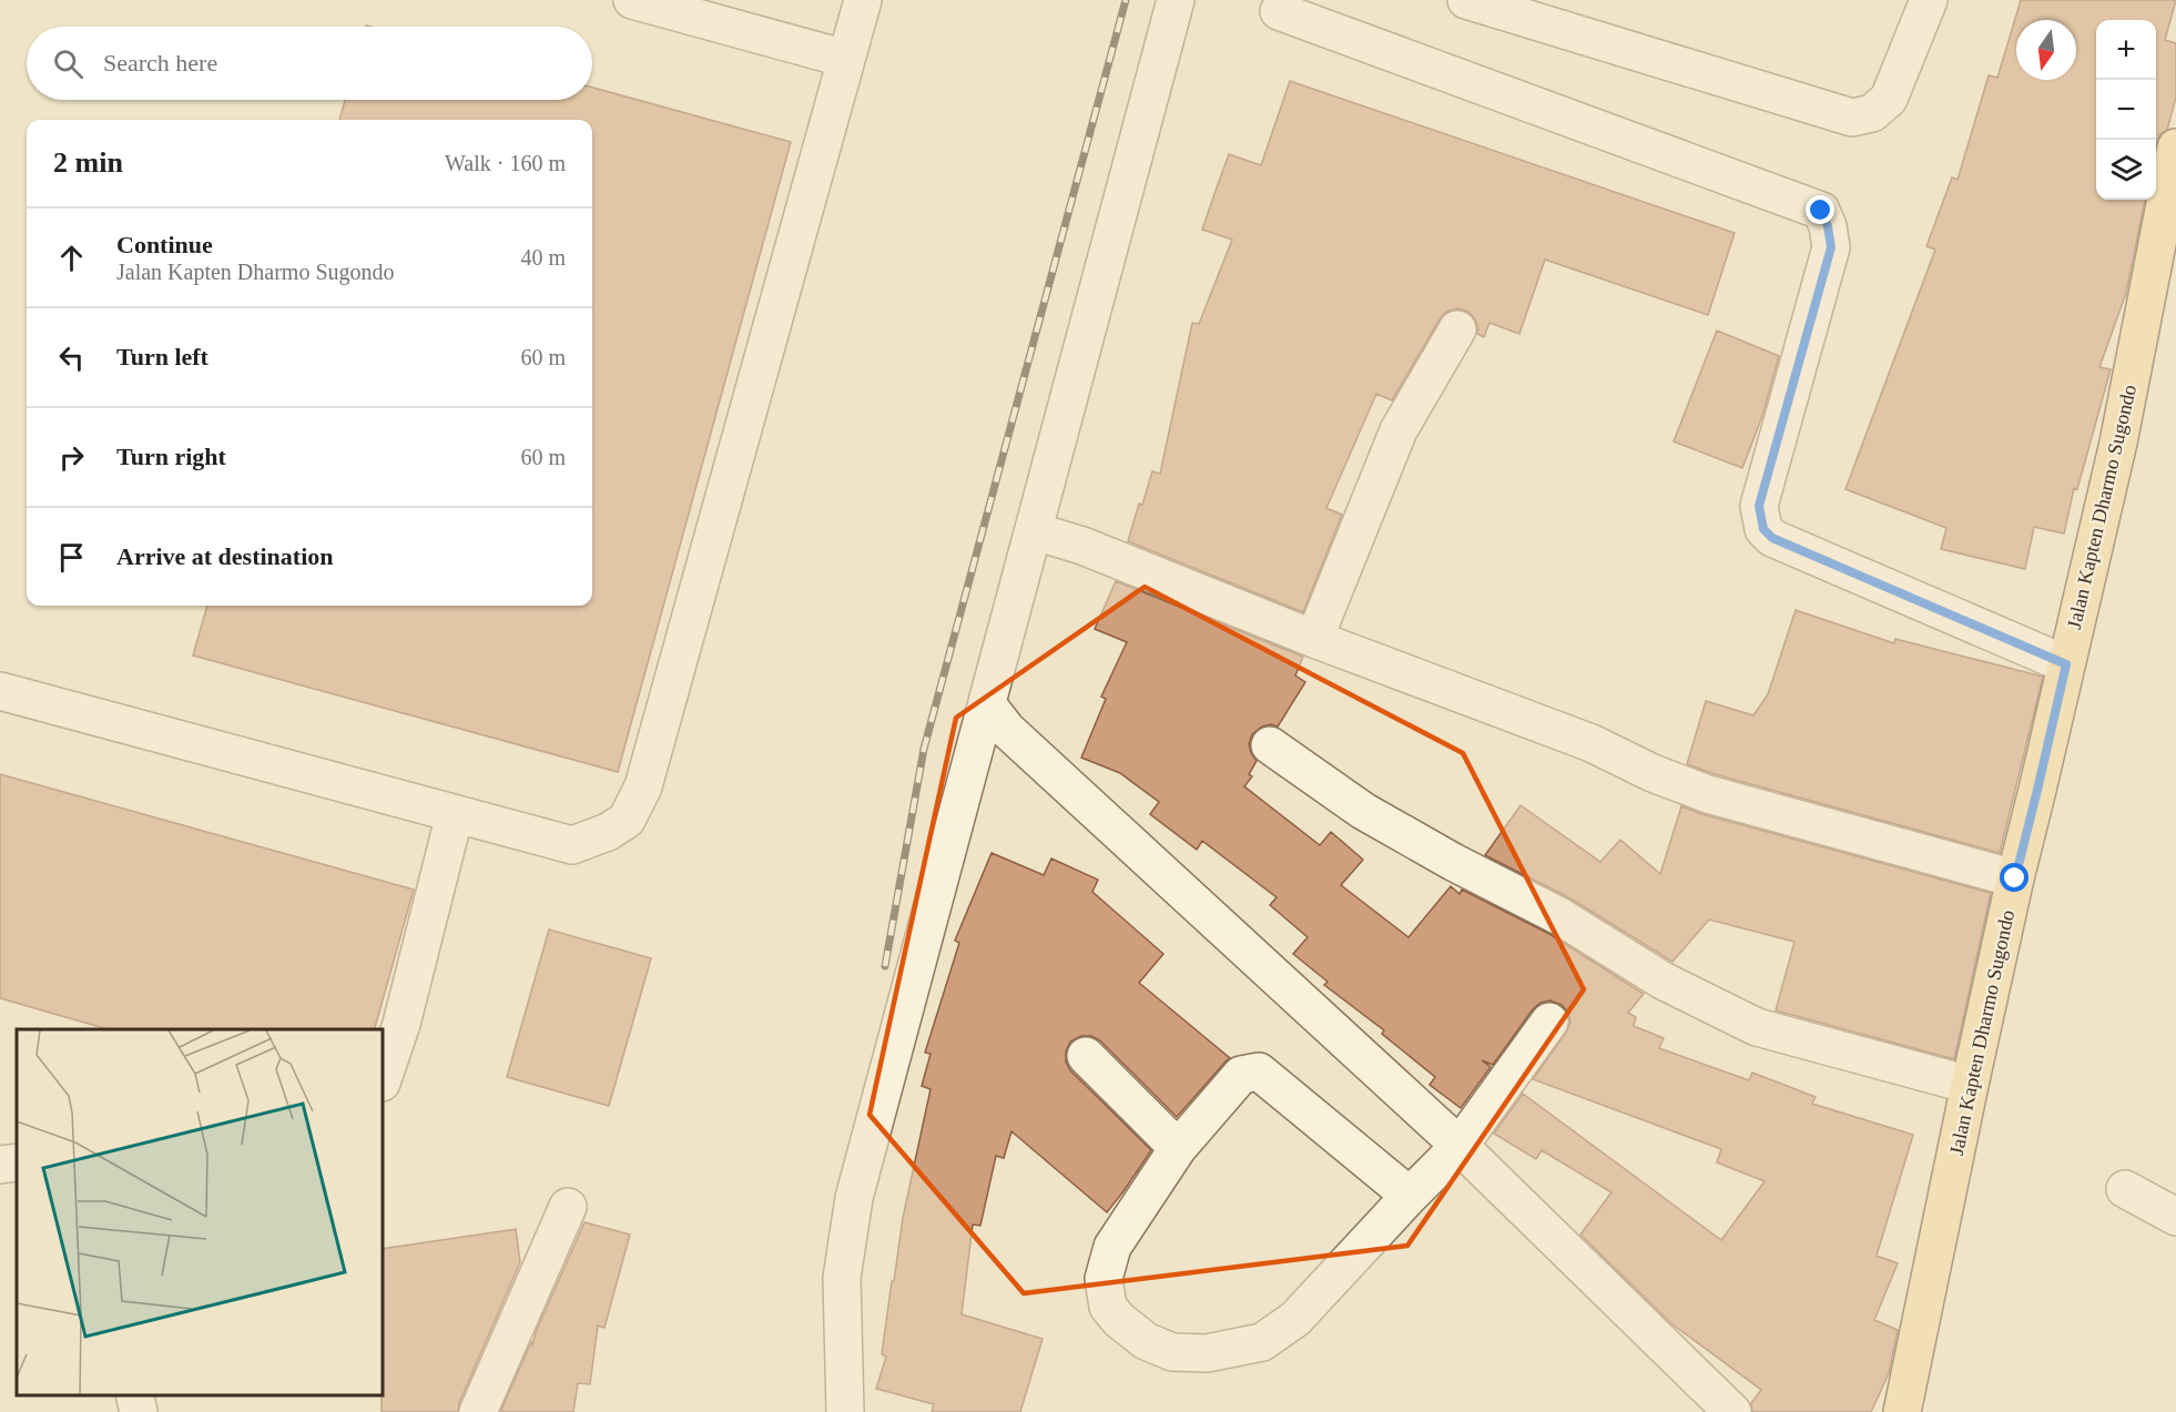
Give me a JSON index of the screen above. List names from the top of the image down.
{
  "streets": {
    "main road": ["Jalan Kapten Dharmo Sugondo"]
  },
  "north": "bottom",
  "page": {
    "map_buttons": ["+", "−"],
    "search": "Search here",
    "heading": ["2 min", "Walk · 160 m"],
    "list": [
      ["Continue", "Jalan Kapten Dharmo Sugondo", "40 m"],
      ["Turn left", "60 m"],
      ["Turn right", "60 m"],
      "Arrive at destination"
    ]
  }
}
